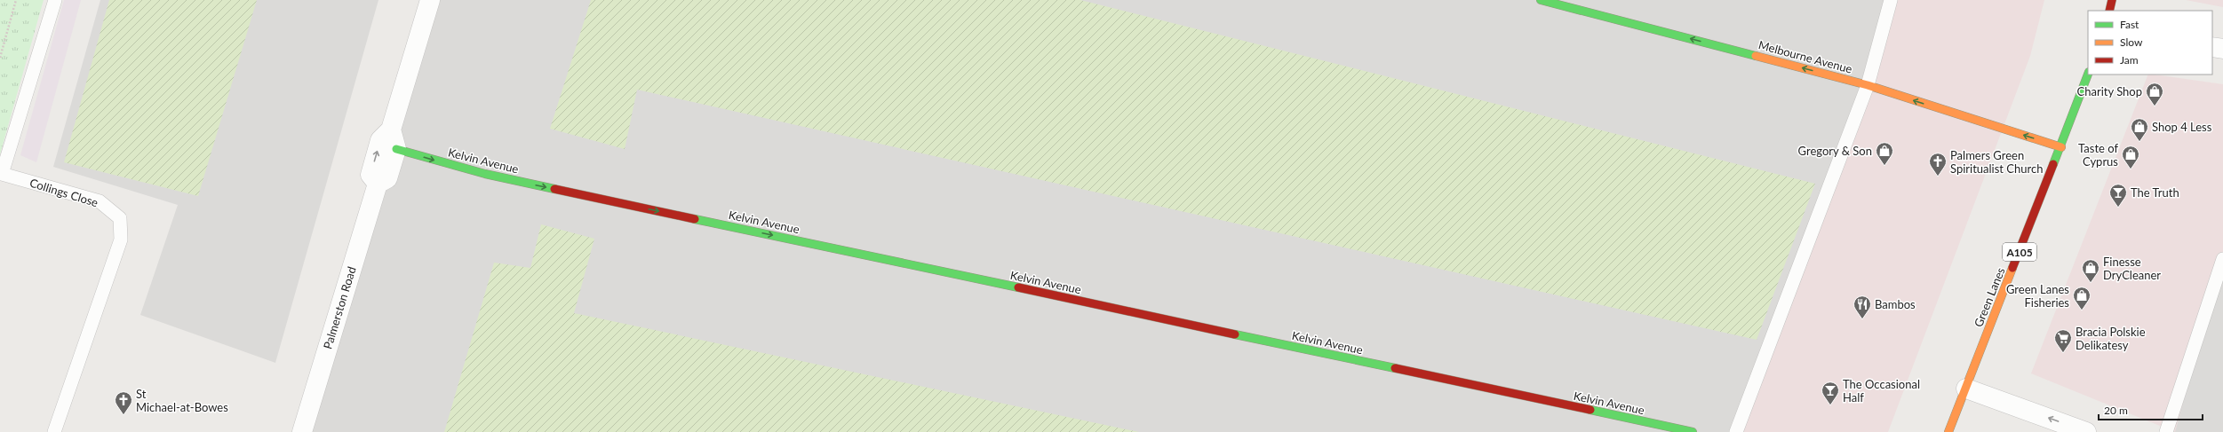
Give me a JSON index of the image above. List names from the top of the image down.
{
  "streets": {
    "street": [
      "Melbourne Avenue",
      "Kelvin Avenue",
      "A105",
      "Green Lanes",
      "Palmerston Road"
    ],
    "lane": ["Collings Close"]
  },
  "crossings": [
    ["Melbourne Avenue", "Green Lanes"],
    ["Kelvin Avenue", "Palmerston Road"]
  ],
  "one_way": ["Melbourne Avenue", "Kelvin Avenue"],
  "places": {
    "shop": [
      "Charity Shop",
      "Shop 4 Less",
      "Gregory & Son",
      "Taste of Cyprus",
      "Finesse DryCleaner",
      "Green Lanes Fisheries"
    ],
    "church": ["Palmers Green Spiritualist Church", "St Michael-at-Bowes"],
    "bar": ["The Truth", "The Occasional Half"],
    "restaurant": ["Bambos"],
    "supermarket": ["Bracia Polskie Delikatesy"]
  },
  "legend": ["Fast", "Slow", "Jam"],
  "scale_bar": "20 m"
}
